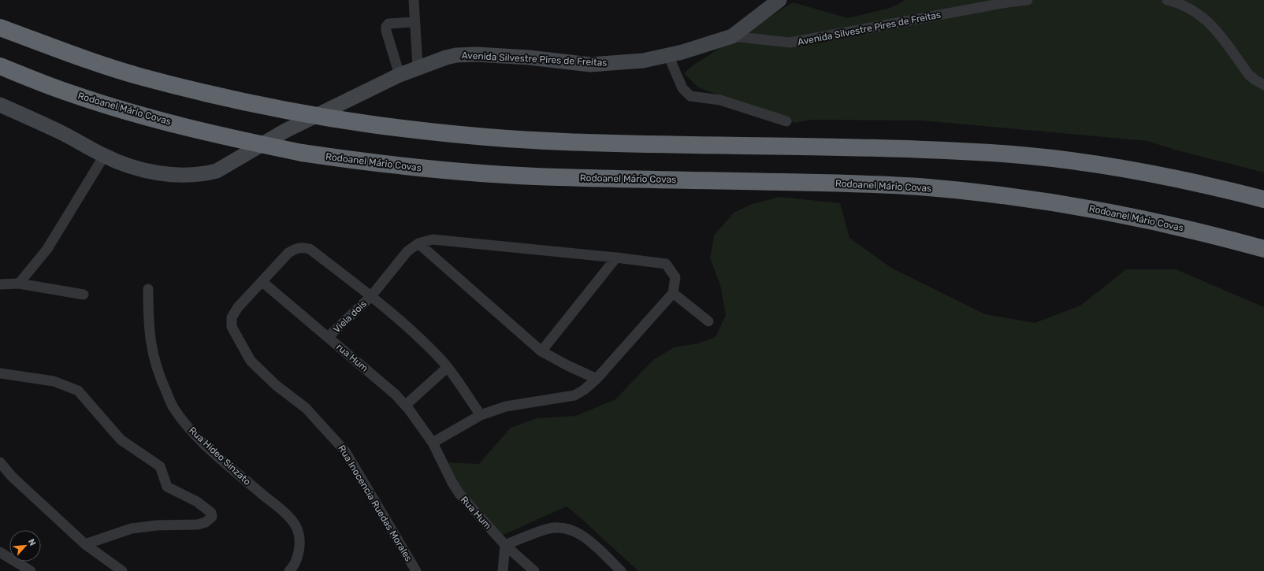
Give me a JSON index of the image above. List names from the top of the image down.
{
  "streets": {
    "highway": ["Rodoanel Mário Covas"],
    "street": [
      "Avenida Silvestre Pires de Freitas",
      "Viela dois",
      "rua Hum",
      "Rua Hideo Sinzato",
      "Rua Inocencia Ruedas Morales",
      "Rua Hum"
    ]
  },
  "crossings": [
    ["Viela dois", "rua Hum"],
    ["rua Hum", "Rua Inocencia Ruedas Morales"],
    ["rua Hum", "Rua Hum"]
  ],
  "north": "top right"
}
